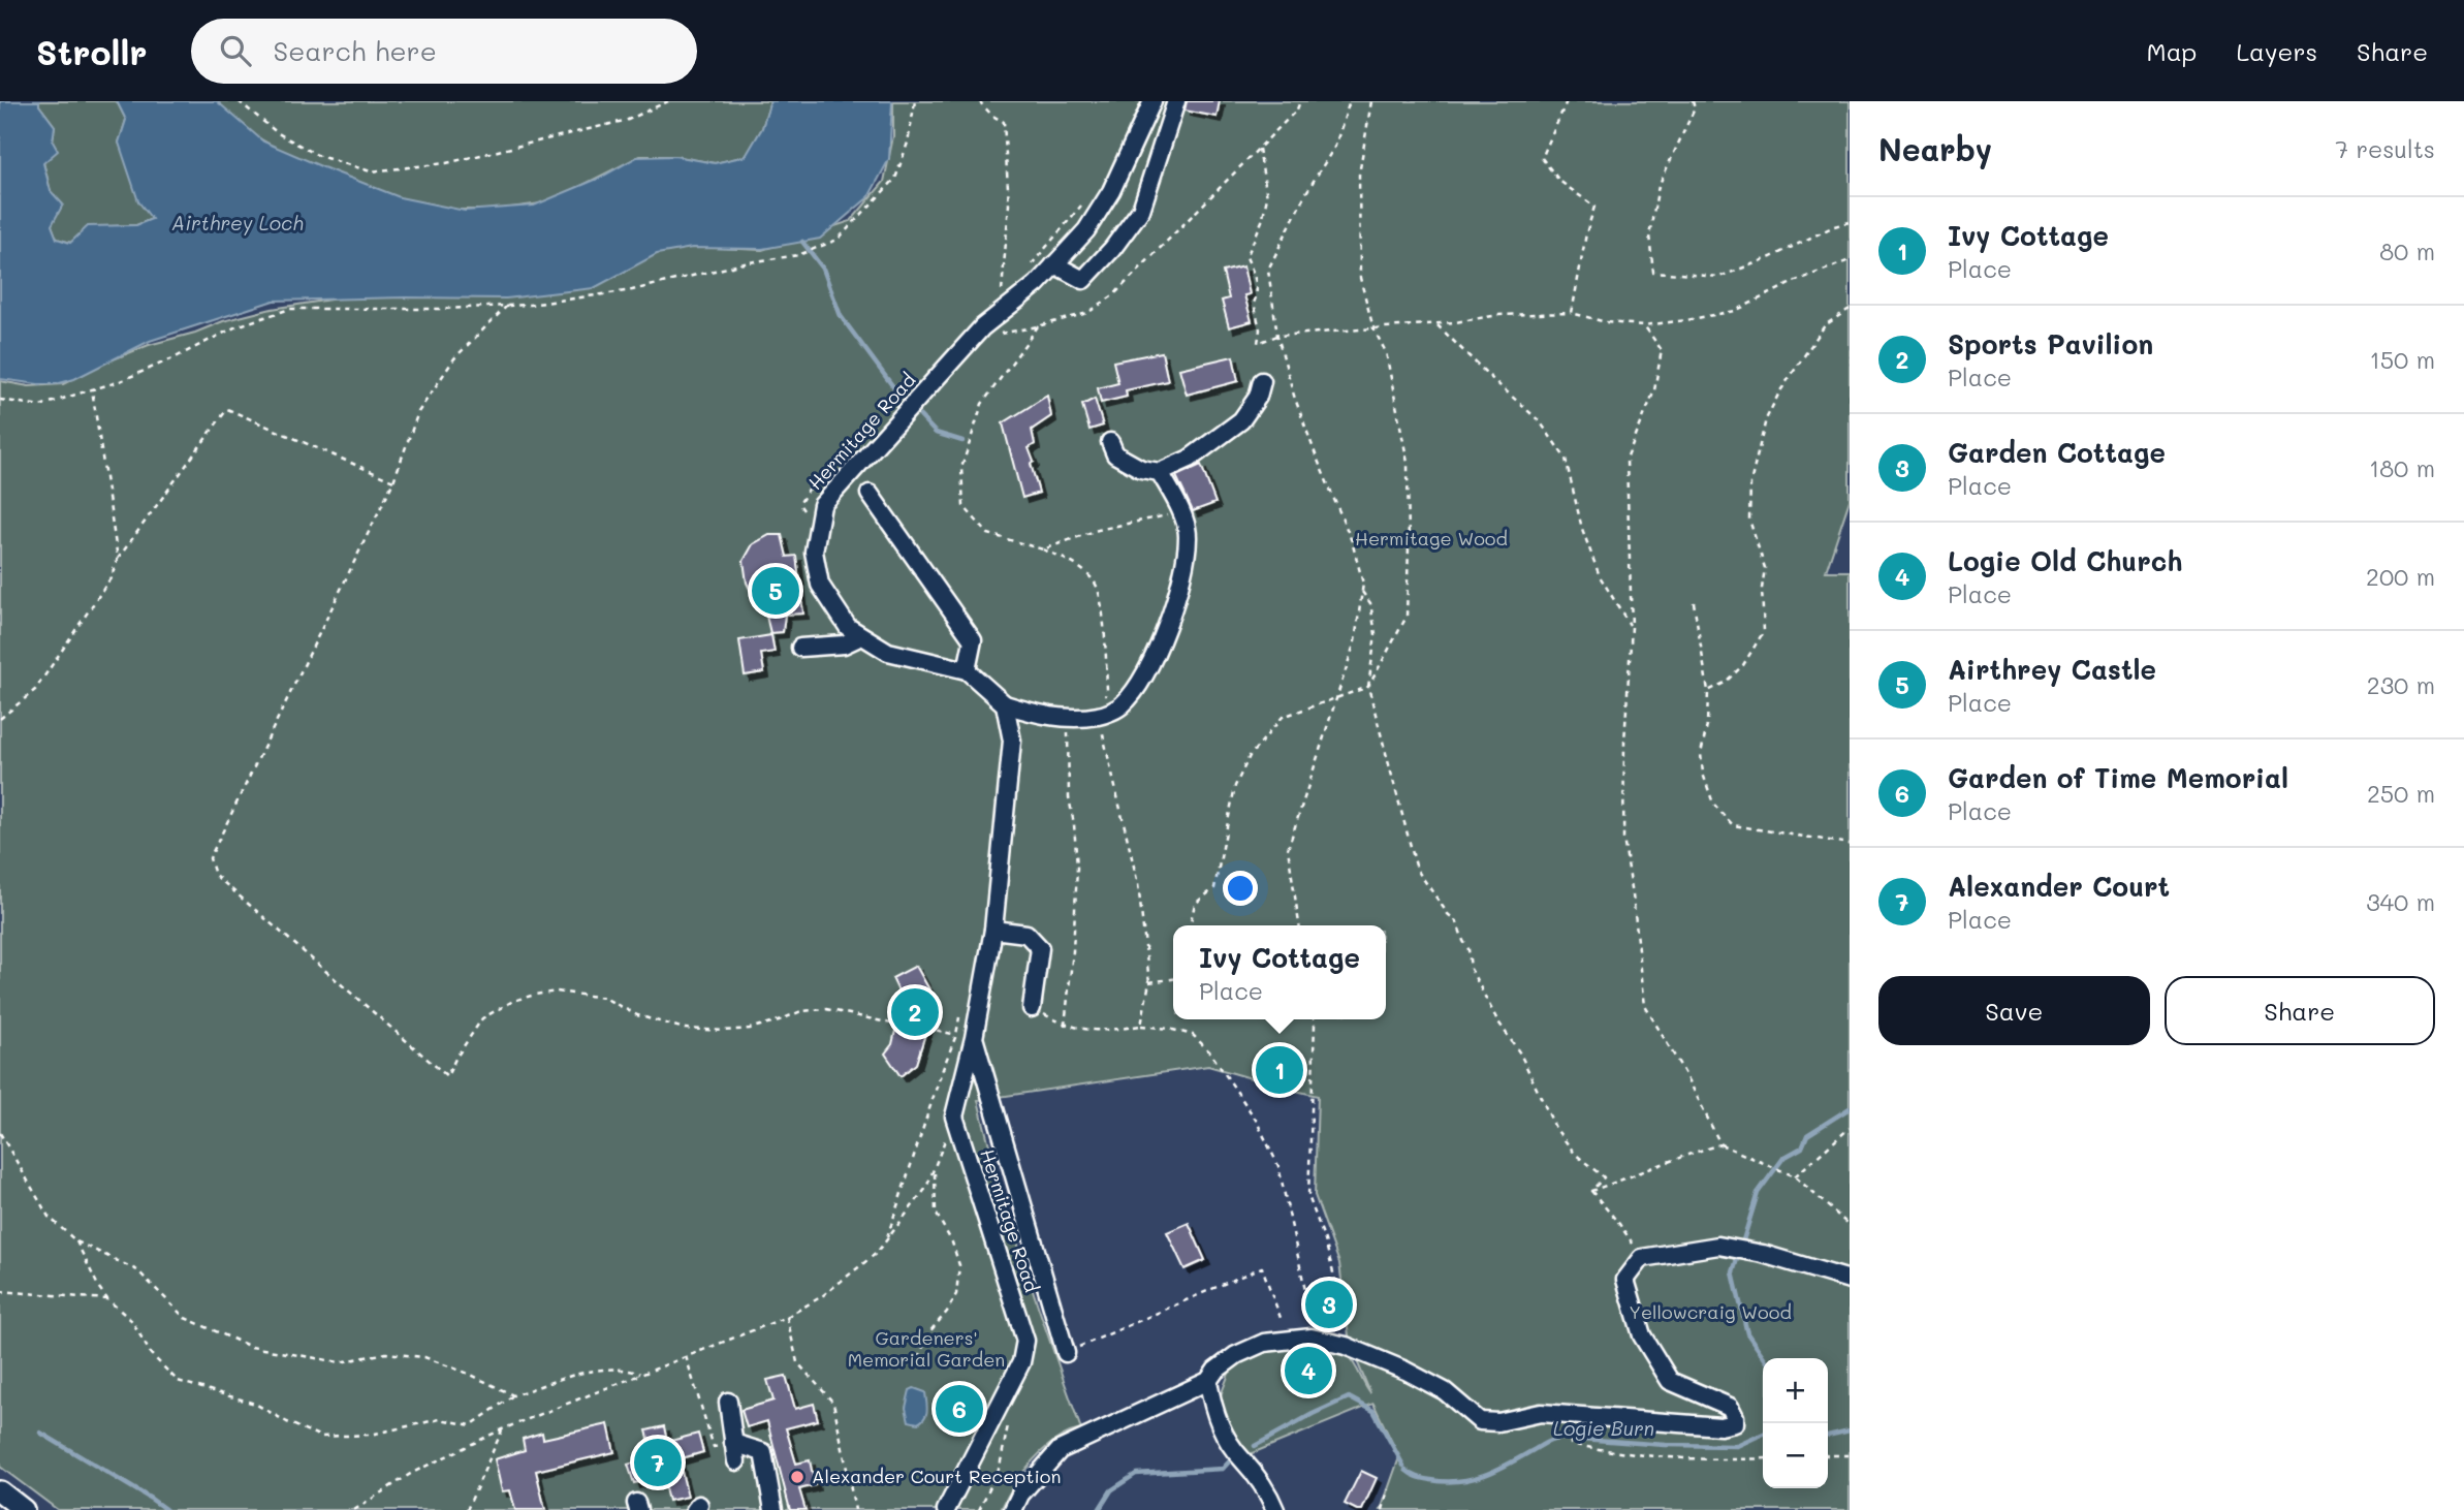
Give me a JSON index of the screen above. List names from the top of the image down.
{
  "streets": {
    "street": ["Hermitage Road"]
  },
  "water": ["Airthrey Loch", "Logie Burn"],
  "parks": ["Hermitage Wood", "Yellowcraig Wood", "Gardeners' Memorial Garden"],
  "places": ["Alexander Court Reception"],
  "page": {
    "header": "Strollr",
    "search": "Search here",
    "nav": ["Map", "Layers", "Share"],
    "heading": ["Nearby", "7 results"],
    "list": [
      {
        "mark": "1",
        "name": "Ivy Cottage",
        "note": "Place",
        "value": "80 m"
      },
      {
        "mark": "2",
        "name": "Sports Pavilion",
        "note": "Place",
        "value": "150 m"
      },
      {
        "mark": "3",
        "name": "Garden Cottage",
        "note": "Place",
        "value": "180 m"
      },
      {
        "mark": "4",
        "name": "Logie Old Church",
        "note": "Place",
        "value": "200 m"
      },
      {
        "mark": "5",
        "name": "Airthrey Castle",
        "note": "Place",
        "value": "230 m"
      },
      {
        "mark": "6",
        "name": "Garden of Time Memorial",
        "note": "Place",
        "value": "250 m"
      },
      {
        "mark": "7",
        "name": "Alexander Court",
        "note": "Place",
        "value": "340 m"
      }
    ],
    "pins": [
      "5",
      "2",
      "1",
      "3",
      "4",
      "6",
      "7"
    ],
    "popup": ["Ivy Cottage", "Place"],
    "buttons": ["Save", "Share"],
    "map_buttons": ["+", "−"]
  }
}
